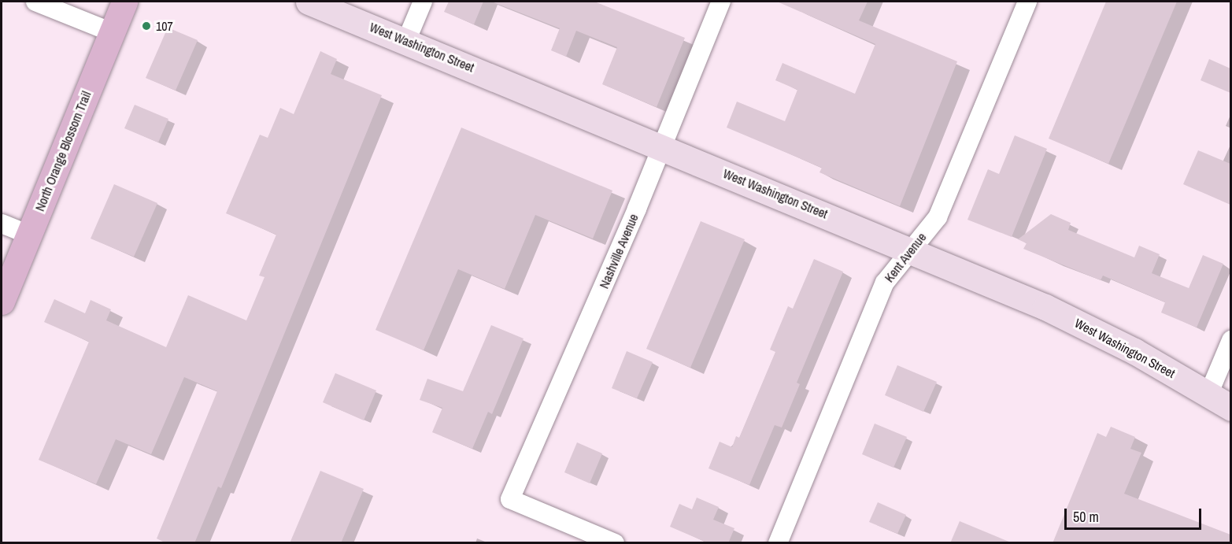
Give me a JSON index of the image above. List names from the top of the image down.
{
  "streets": {
    "main road": ["West Washington Street", "North Orange Blossom Trail"],
    "street": ["Nashville Avenue", "Kent Avenue"]
  },
  "crossings": [
    ["West Washington Street", "Nashville Avenue"],
    ["West Washington Street", "Kent Avenue"]
  ],
  "places": ["107"],
  "scale_bar": "50 m"
}
